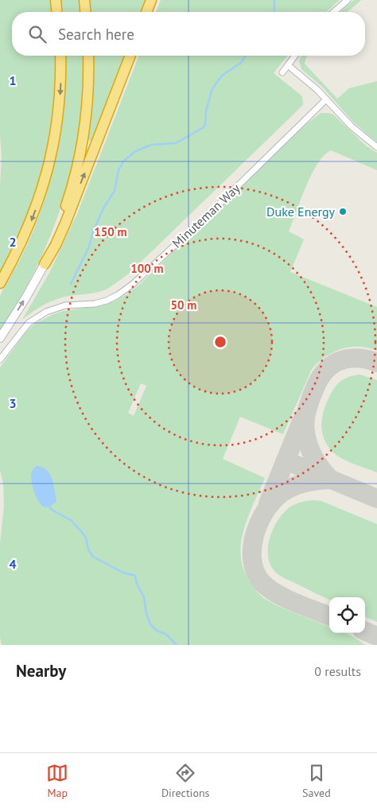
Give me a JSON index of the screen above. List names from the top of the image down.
{
  "streets": {
    "street": ["Minuteman Way"]
  },
  "places": ["Duke Energy"],
  "page": {
    "search": "Search here",
    "heading": ["Nearby", "0 results"],
    "nav": ["Map", "Directions", "Saved"]
  },
  "grid": {
    "rows": [
      "1",
      "2",
      "3",
      "4"
    ]
  },
  "rings": ["150 m", "100 m", "50 m"]
}
